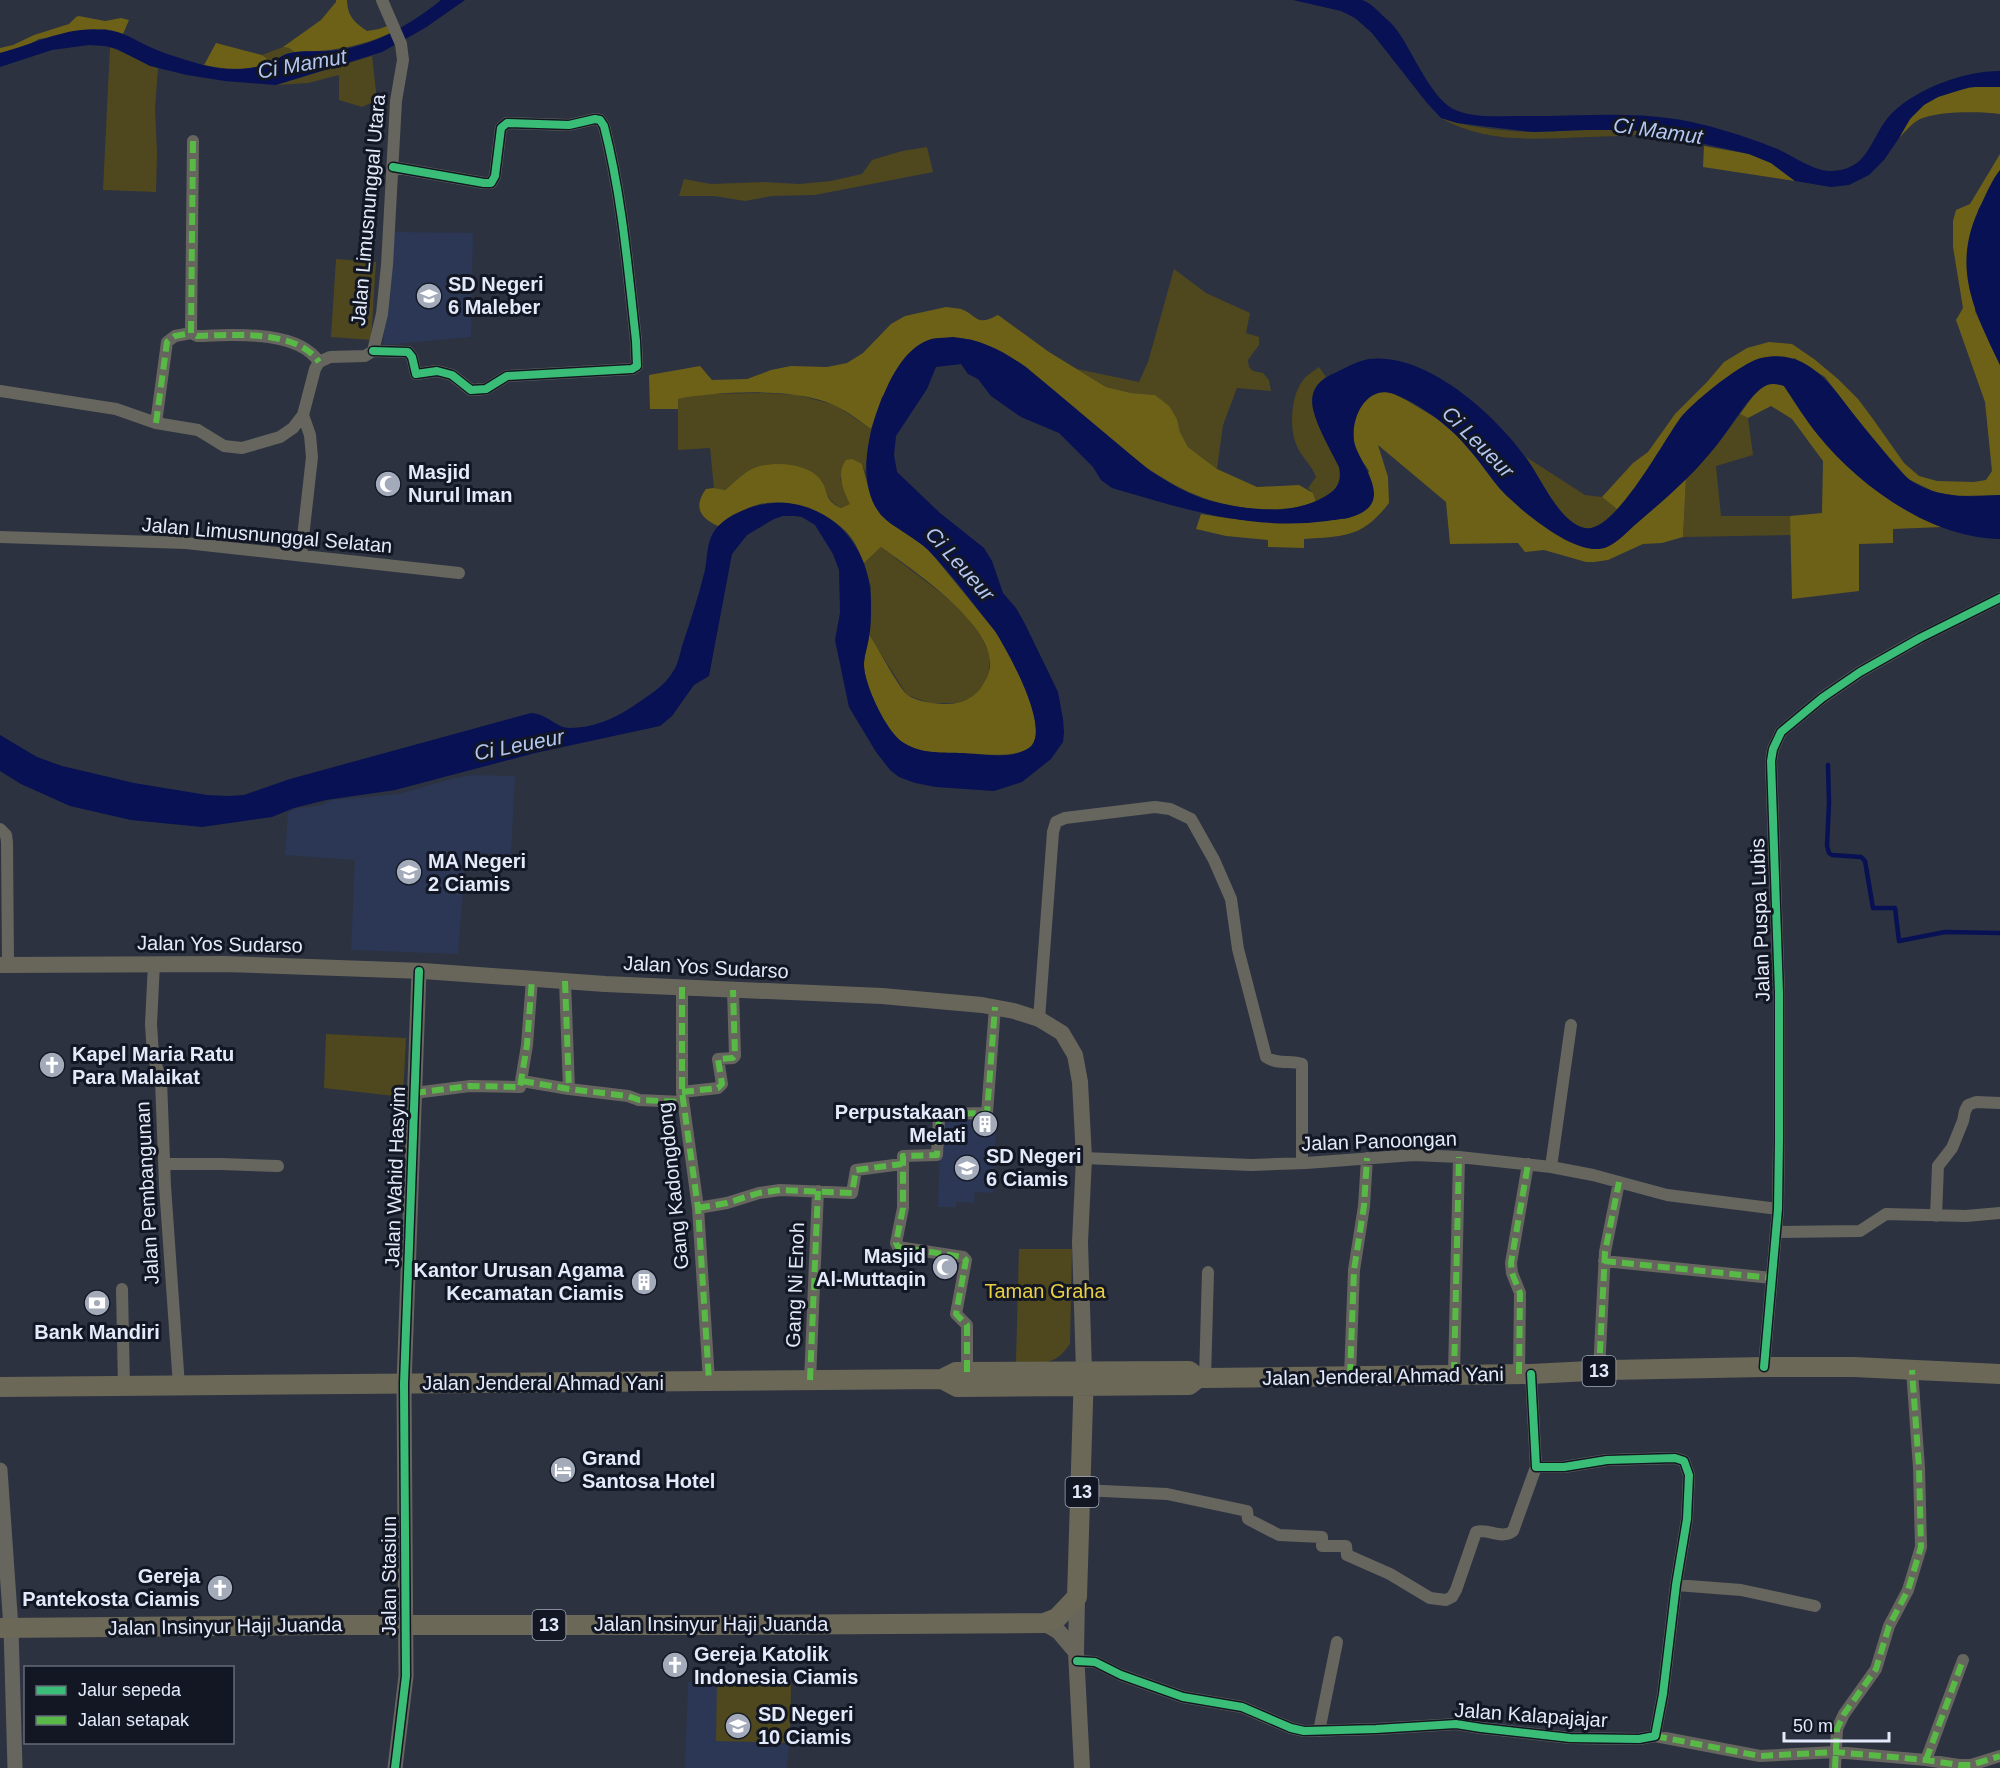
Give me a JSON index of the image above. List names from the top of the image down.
{
  "streets": {
    "highway": ["13", "Jalan Jenderal Ahmad Yani", "Jalan Insinyur Haji Juanda"],
    "main road": ["Jalan Yos Sudarso"],
    "street": [
      "Jalan Limusnunggal Utara",
      "Jalan Limusnunggal Selatan",
      "Jalan Puspa Lubis",
      "Jalan Panoongan",
      "Jalan Wahid Hasyim",
      "Gang Kadongdong",
      "Jalan Pembangunan",
      "Gang Ni Enoh",
      "Jalan Stasiun",
      "Jalan Kalapajajar"
    ]
  },
  "crossings": [
    ["Jalan Puspa Lubis", "Jalan Panoongan"],
    ["Jalan Puspa Lubis", "Jalan Jenderal Ahmad Yani"],
    ["Jalan Yos Sudarso", "Jalan Panoongan"],
    ["Jalan Yos Sudarso", "Jalan Wahid Hasyim"],
    ["Jalan Yos Sudarso", "Gang Kadongdong"],
    ["Jalan Yos Sudarso", "Jalan Pembangunan"],
    ["Jalan Yos Sudarso", "13"],
    ["Jalan Yos Sudarso", "Jalan Jenderal Ahmad Yani"],
    ["Jalan Wahid Hasyim", "Jalan Jenderal Ahmad Yani"],
    ["Jalan Wahid Hasyim", "Jalan Stasiun"],
    ["Gang Kadongdong", "Jalan Jenderal Ahmad Yani"],
    ["Jalan Pembangunan", "Jalan Jenderal Ahmad Yani"],
    ["Gang Ni Enoh", "Jalan Jenderal Ahmad Yani"],
    ["13", "Jalan Jenderal Ahmad Yani"],
    ["Jalan Jenderal Ahmad Yani", "Jalan Stasiun"],
    ["Jalan Stasiun", "Jalan Insinyur Haji Juanda"]
  ],
  "water": ["Ci Mamut", "Ci Leueur"],
  "parks": ["Taman Graha"],
  "places": {
    "school or university": [
      "SD Negeri 6 Maleber",
      "MA Negeri 2 Ciamis",
      "SD Negeri 6 Ciamis",
      "SD Negeri 10 Ciamis"
    ],
    "mosque": ["Masjid Nurul Iman", "Masjid Al-Muttaqin"],
    "church": ["Kapel Maria Ratu Para Malaikat", "Gereja Pantekosta Ciamis", "Gereja Katolik Indonesia Ciamis"],
    "building": ["Perpustakaan Melati", "Kantor Urusan Agama Kecamatan Ciamis"],
    "bank": ["Bank Mandiri"],
    "hotel": ["Grand Santosa Hotel"]
  },
  "legend": ["Jalur sepeda", "Jalan setapak"],
  "scale_bar": "50 m"
}
